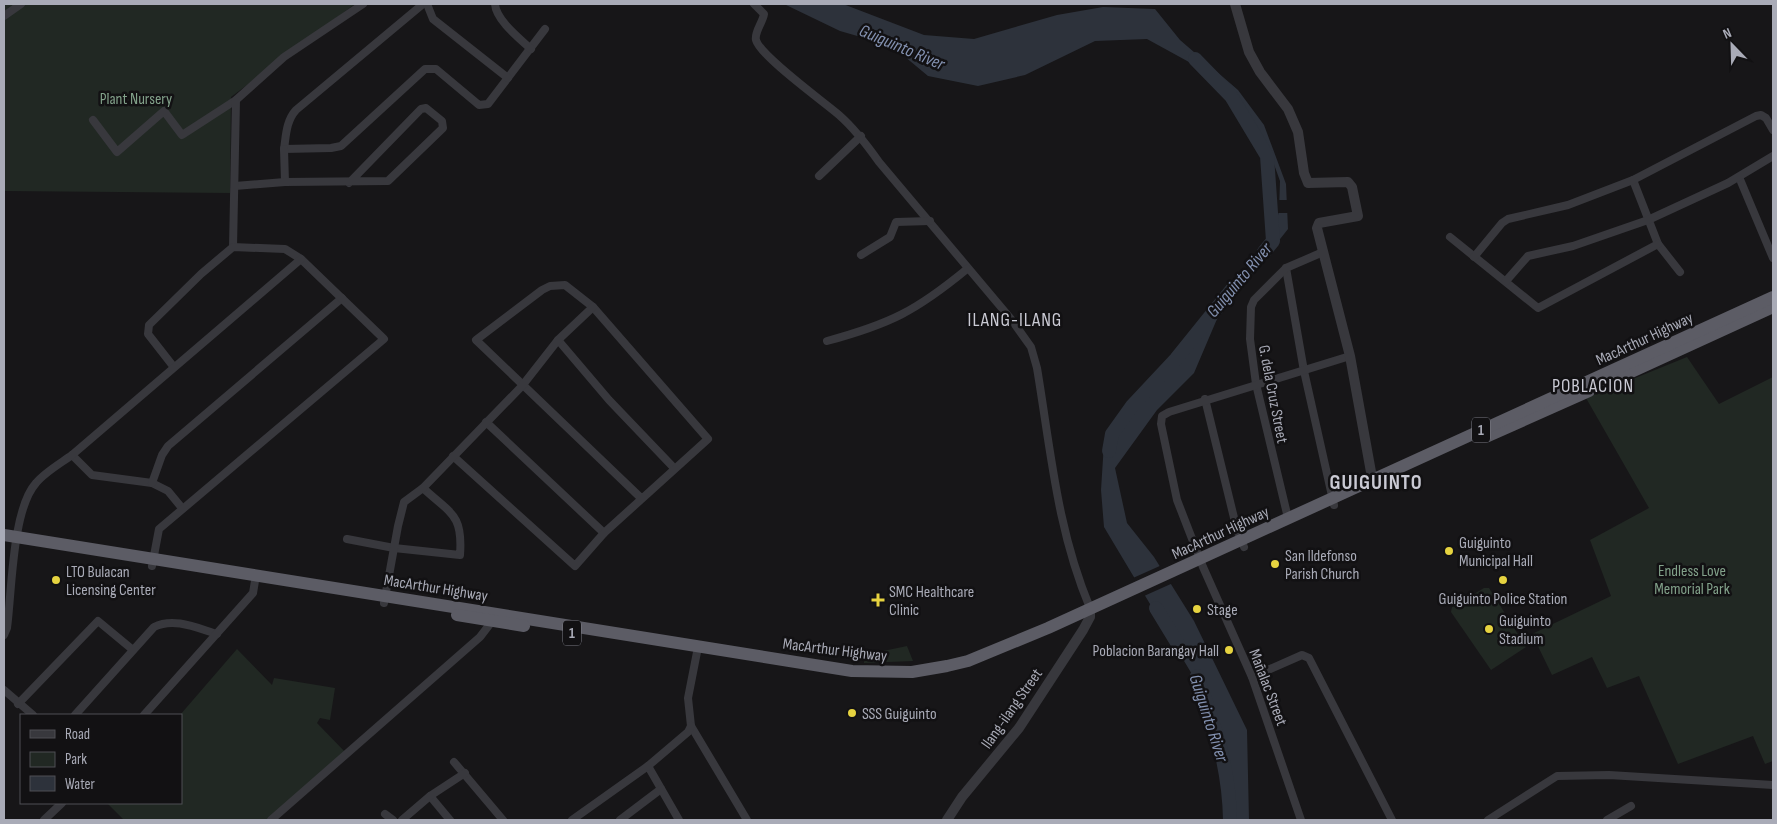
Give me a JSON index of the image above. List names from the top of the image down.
{
  "streets": {
    "highway": ["MacArthur Highway", "1"],
    "street": ["G. dela Cruz Street", "Mañalac Street", "Ilang-ilang Street"]
  },
  "crossings": [
    ["MacArthur Highway", "G. dela Cruz Street"],
    ["MacArthur Highway", "Mañalac Street"],
    ["MacArthur Highway", "Ilang-ilang Street"],
    ["G. dela Cruz Street", "Mañalac Street"]
  ],
  "districts": ["ILANG-ILANG", "POBLACION", "GUIGUINTO"],
  "water": ["Guiguinto River"],
  "parks": ["Plant Nursery", "Endless Love Memorial Park"],
  "places": {
    "other": [
      "Guiguinto Municipal Hall",
      "San Ildefonso Parish Church",
      "LTO Bulacan Licensing Center",
      "Guiguinto Police Station",
      "Stage",
      "Guiguinto Stadium",
      "Poblacion Barangay Hall",
      "SSS Guiguinto"
    ],
    "health": ["SMC Healthcare Clinic"]
  },
  "legend": ["Road", "Park", "Water"],
  "north": "top left"
}
